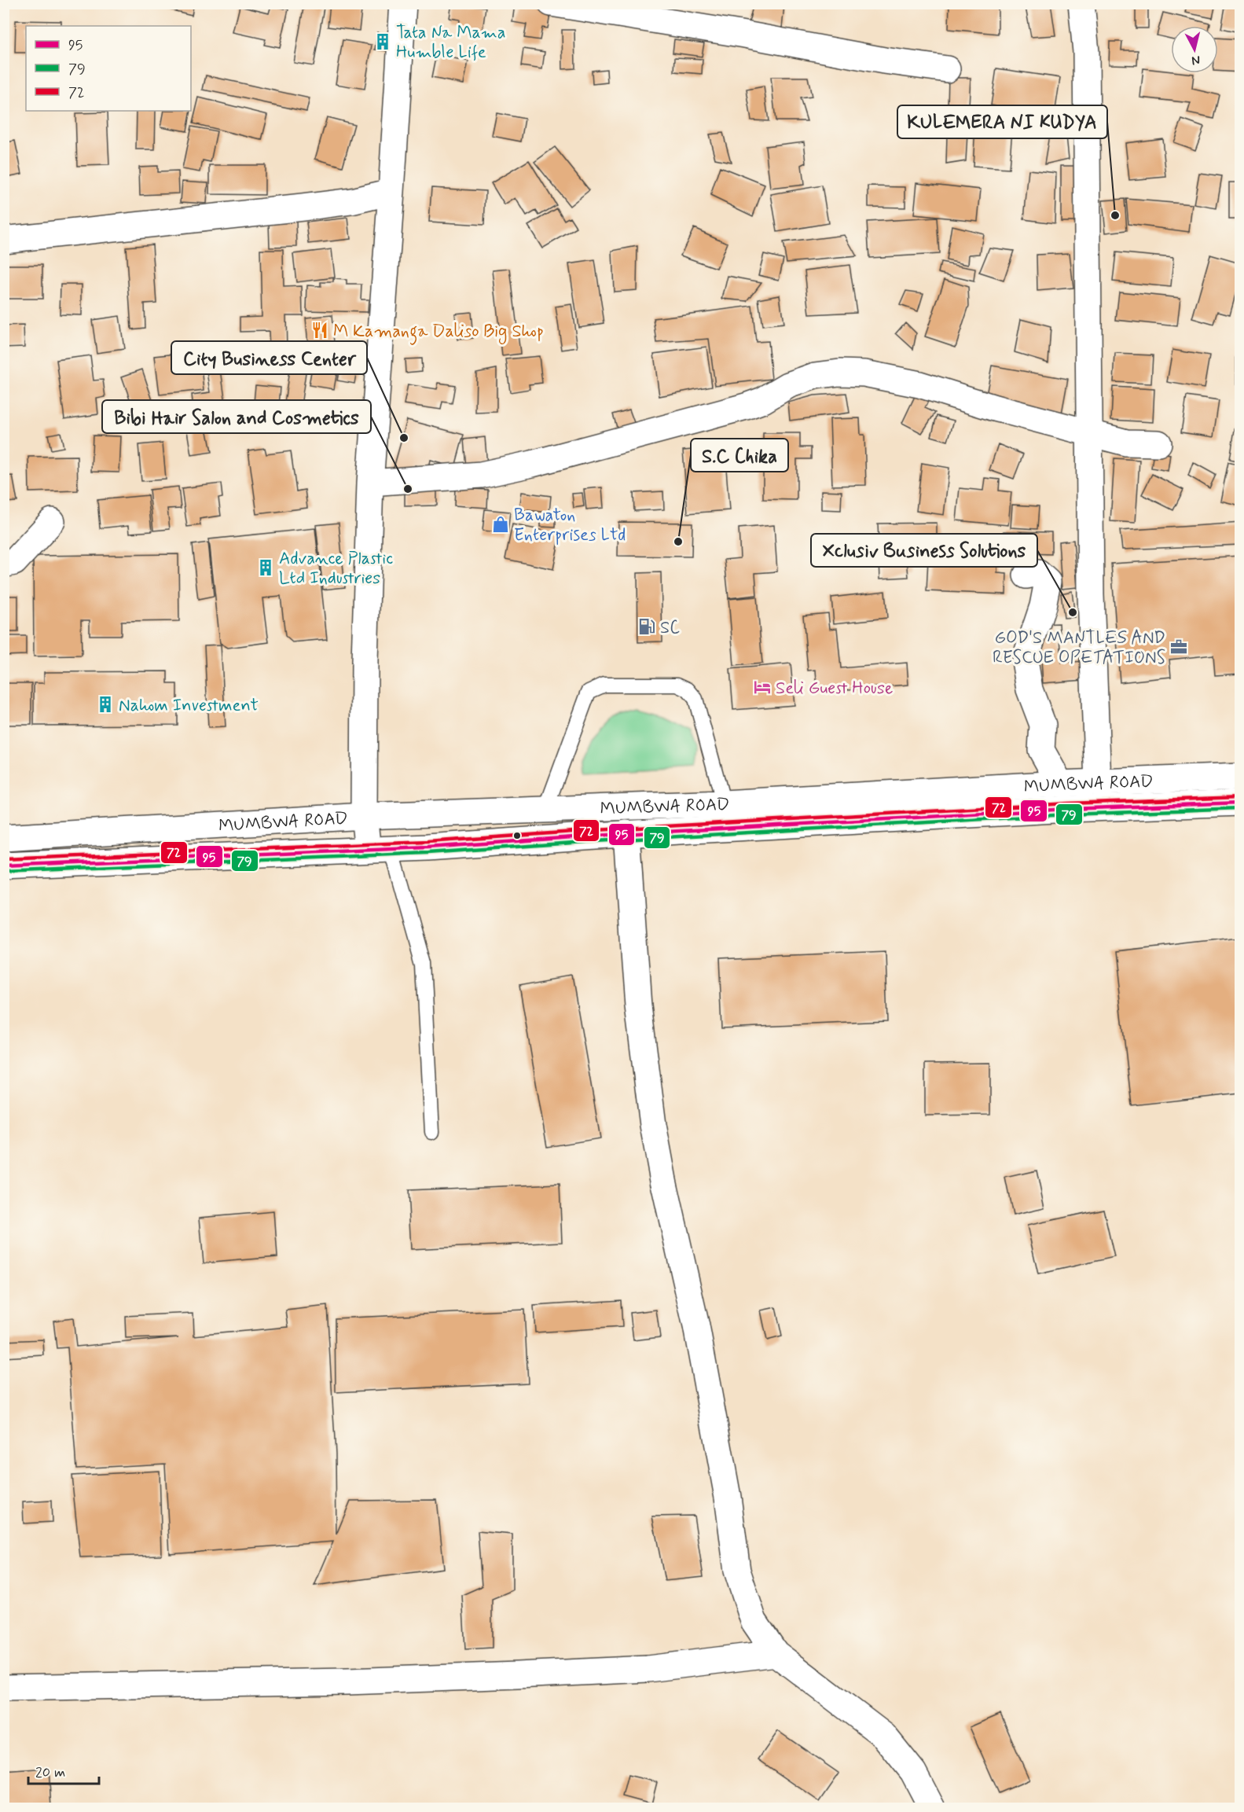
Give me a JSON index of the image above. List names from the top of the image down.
{
  "streets": {
    "street": ["MUMBWA ROAD"]
  },
  "places": {
    "building": ["Tata Na Mama Humble Life", "Advance Plastic Ltd Industries", "Nahom Investment"],
    "other": [
      "KULEMERA NI KUDYA",
      "City Business Center",
      "Bibi Hair Salon and Cosmetics",
      "S.C Chika",
      "Xclusiv Business Solutions"
    ],
    "restaurant": ["M Kamanga Daliso Big Shop"],
    "shop": ["Bawaton Enterprises Ltd"],
    "fuel station": ["SC"],
    "office": ["GOD'S MANTLES AND RESCUE OPETATIONS"],
    "hotel": ["Seli Guest House"]
  },
  "lines": ["transit line 72", "transit line 95", "transit line 79"],
  "legend": ["95", "79", "72"],
  "scale_bar": "20 m",
  "north": "bottom"
}
